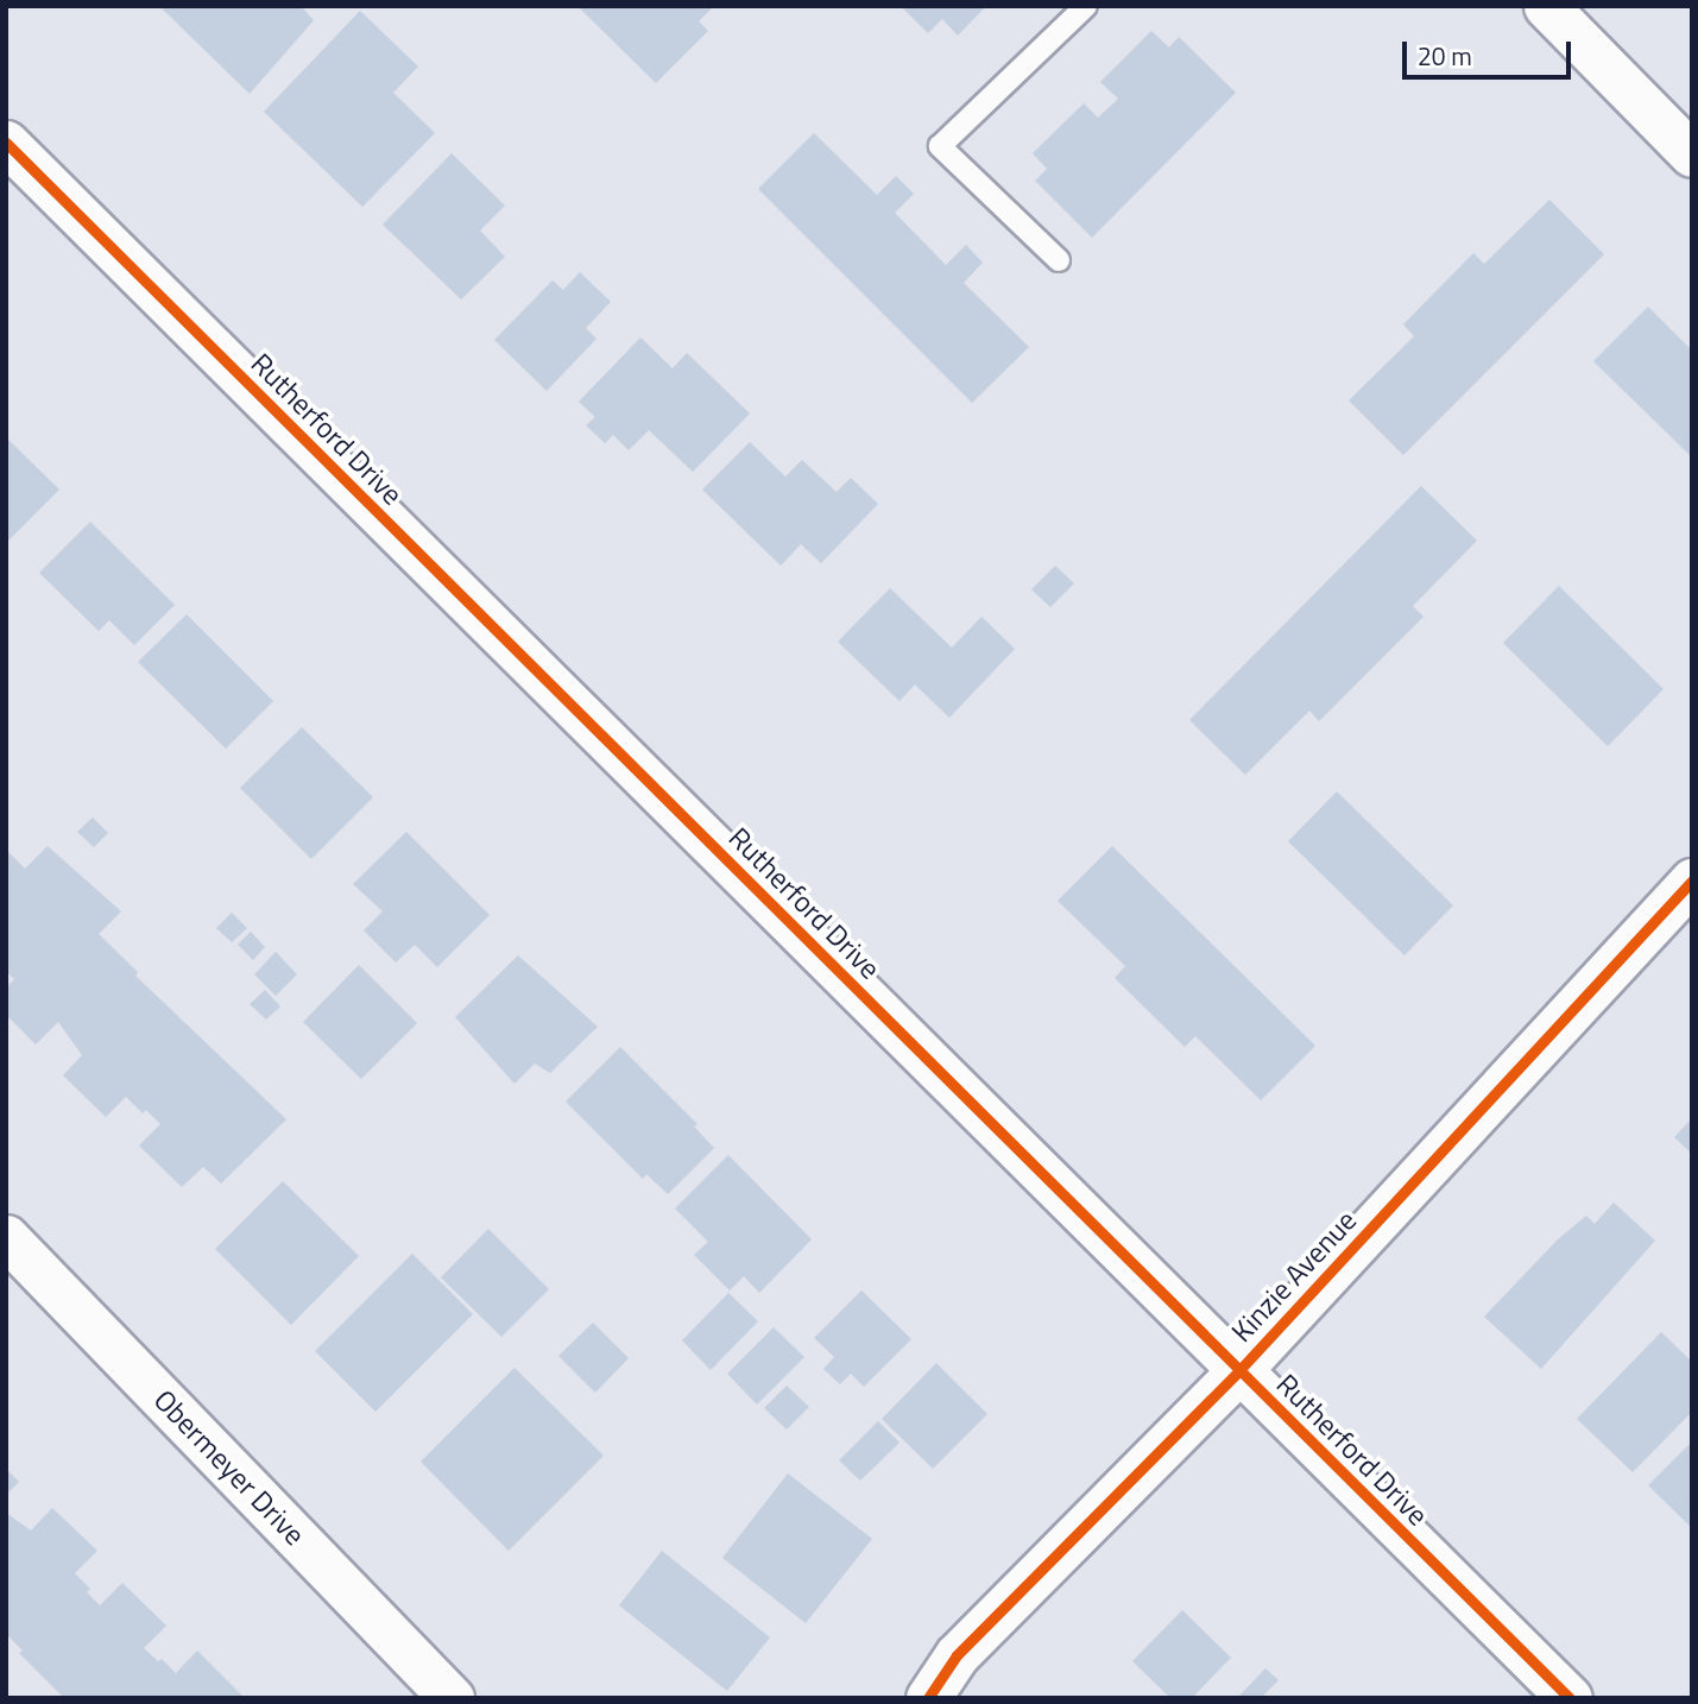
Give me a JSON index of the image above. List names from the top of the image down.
{
  "streets": {
    "street": ["Rutherford Drive", "Kinzie Avenue", "Obermeyer Drive"]
  },
  "crossings": [
    ["Rutherford Drive", "Kinzie Avenue"]
  ],
  "scale_bar": "20 m"
}
